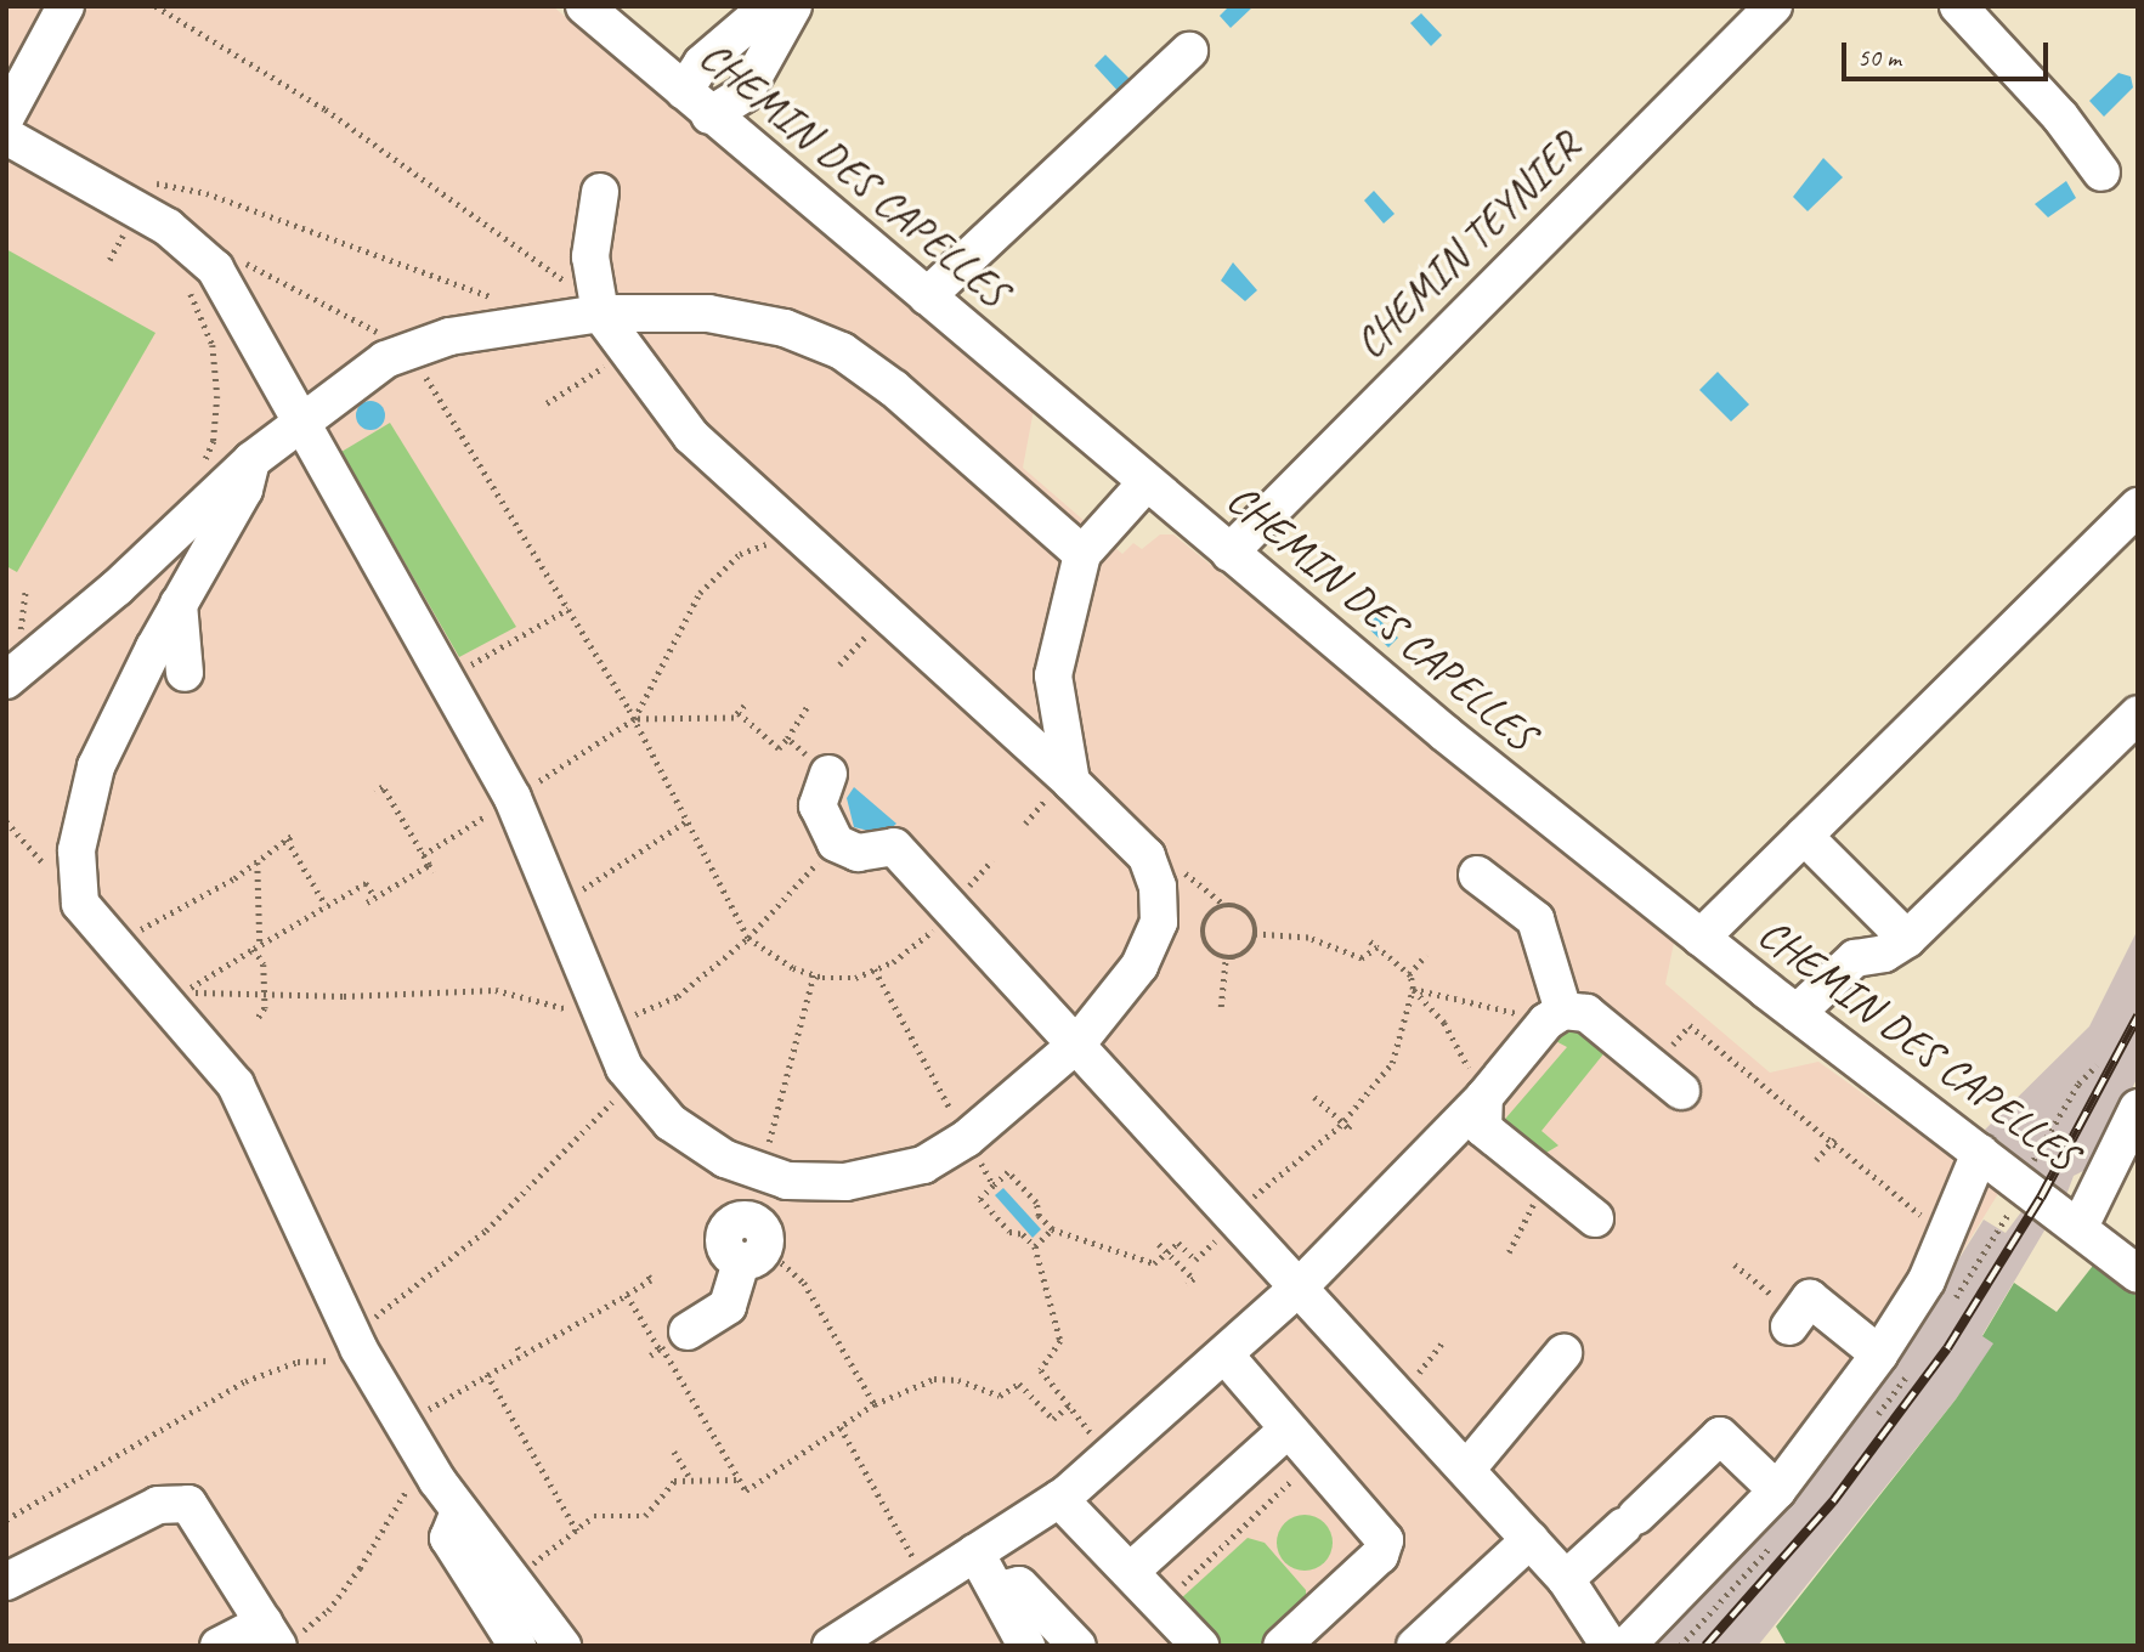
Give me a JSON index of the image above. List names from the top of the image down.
{
  "streets": {
    "street": ["CHEMIN DES CAPELLES", "CHEMIN TEYNIER"]
  },
  "crossings": [
    ["CHEMIN DES CAPELLES", "CHEMIN TEYNIER"]
  ],
  "scale_bar": "50 m"
}
